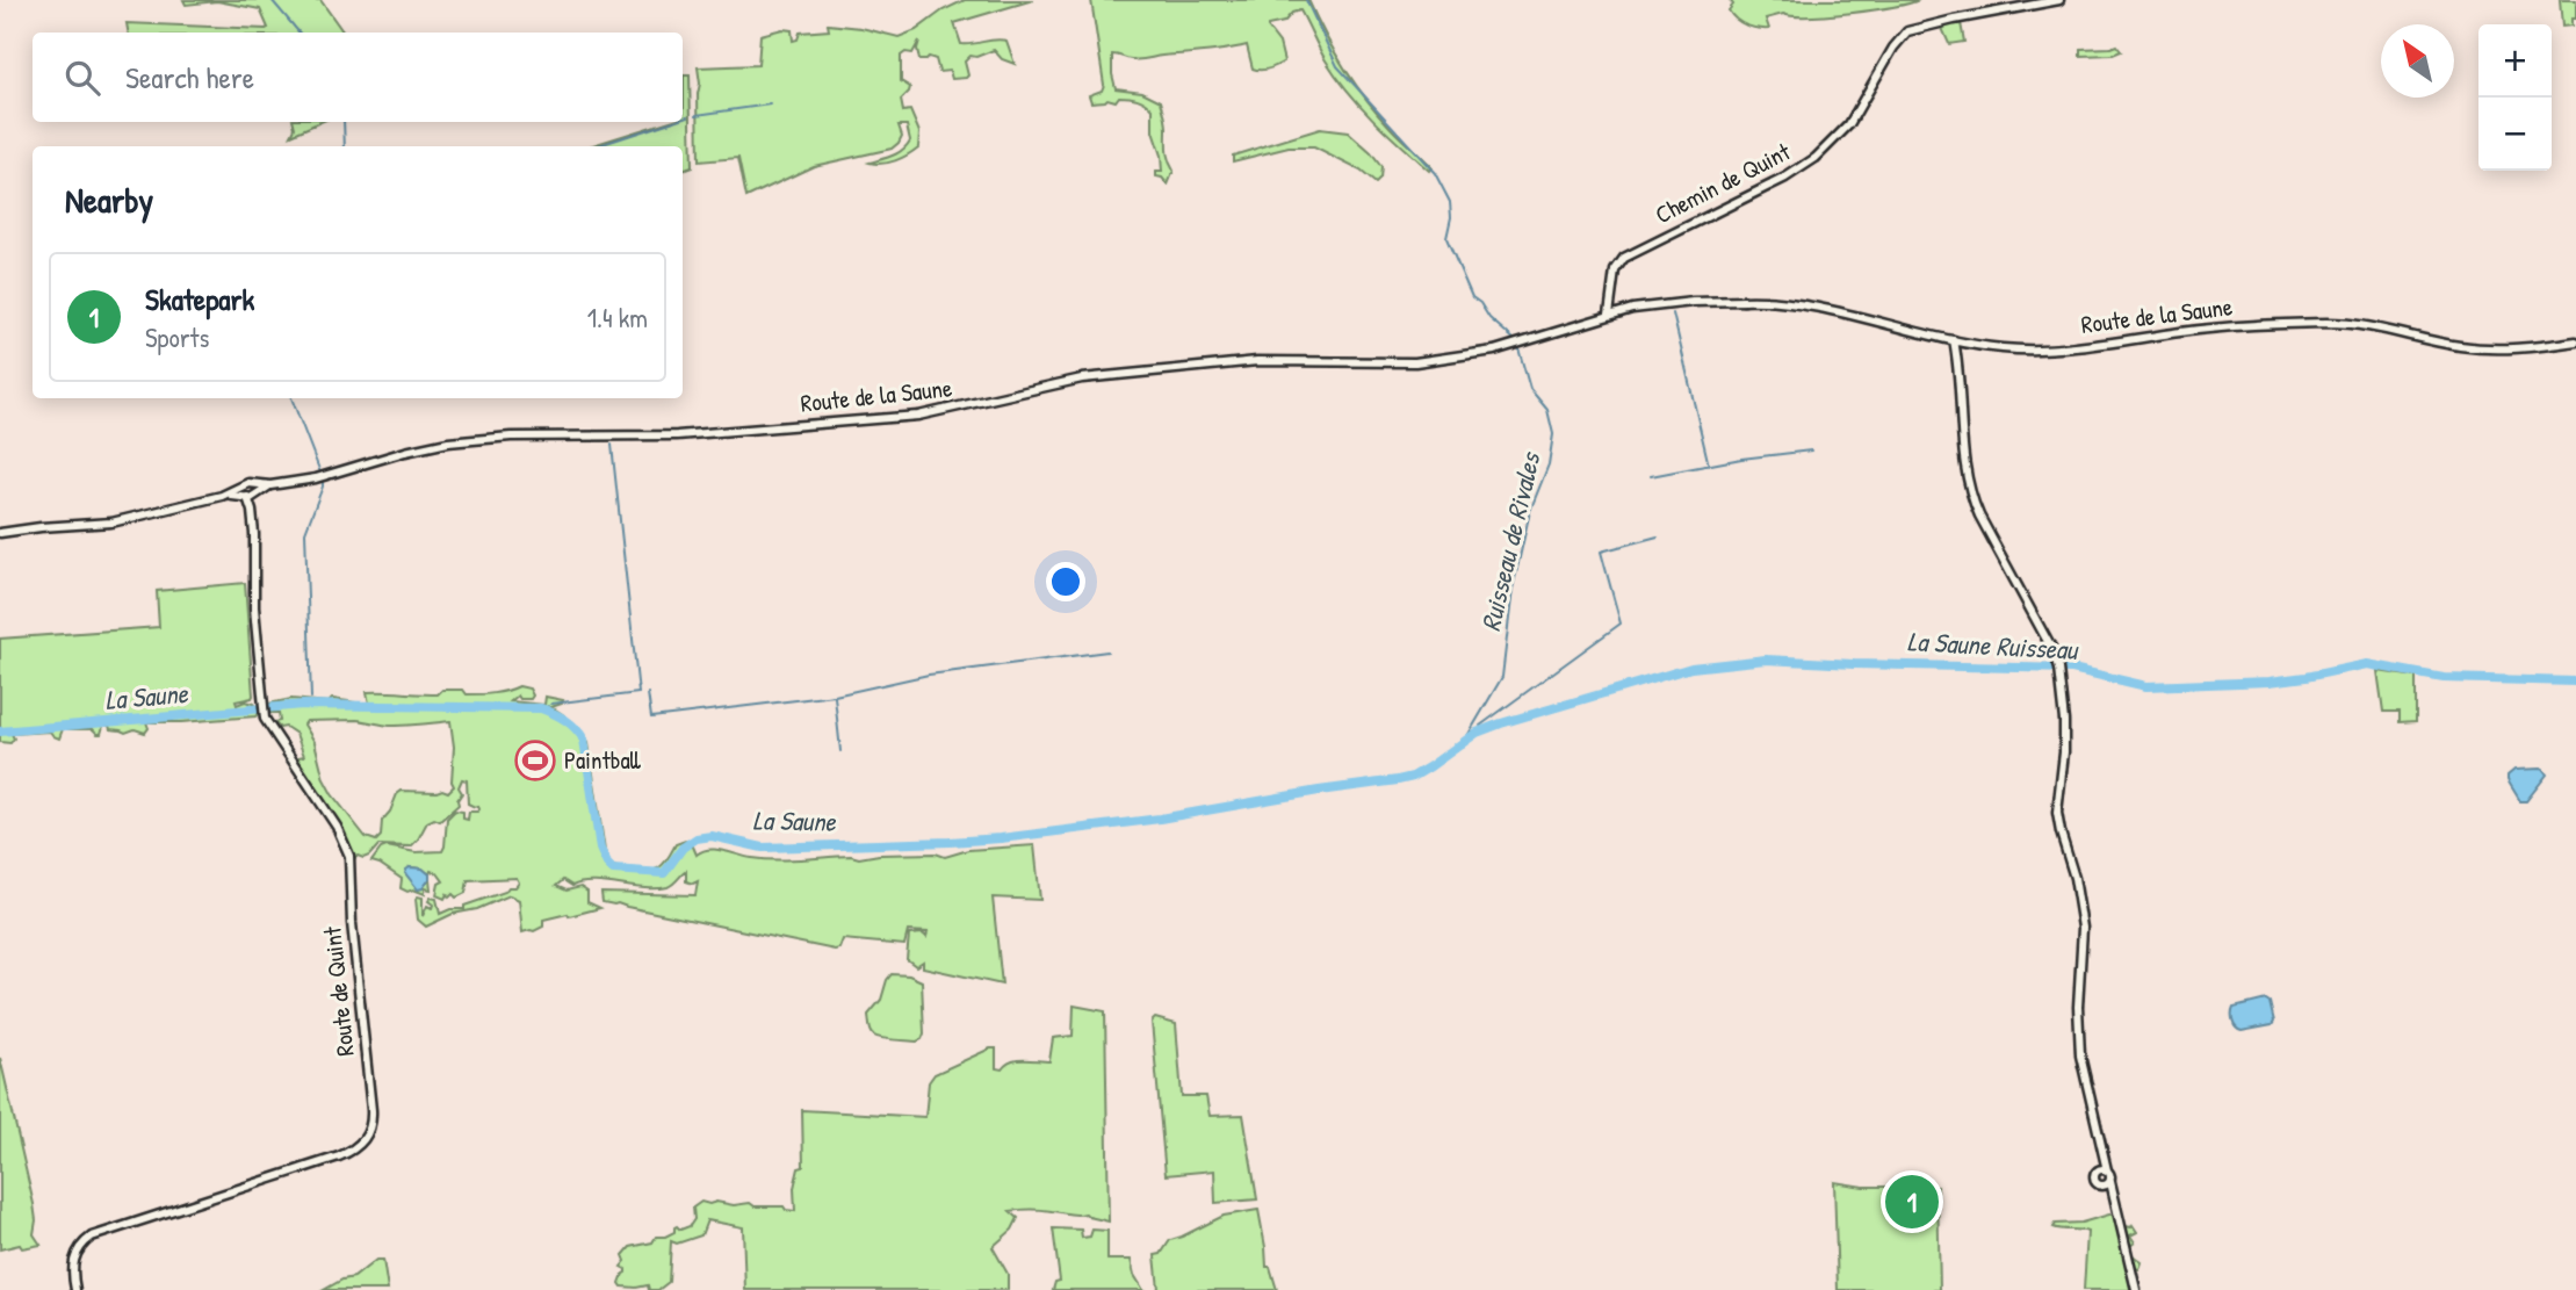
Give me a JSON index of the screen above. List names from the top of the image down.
{
  "streets": {
    "street": ["Chemin de Quint", "Route de la Saune", "Route de Quint"]
  },
  "crossings": [
    ["Chemin de Quint", "Route de la Saune"],
    ["Route de la Saune", "Route de Quint"]
  ],
  "water": ["Ruisseau de Rivales", "La Saune Ruisseau", "La Saune"],
  "places": {
    "sports": ["Paintball"]
  },
  "north": "top left",
  "page": {
    "map_buttons": ["+", "−"],
    "search": "Search here",
    "heading": "Nearby",
    "list": [
      {
        "mark": "1",
        "name": "Skatepark",
        "note": "Sports",
        "value": "1.4 km"
      }
    ],
    "pins": "1"
  }
}
